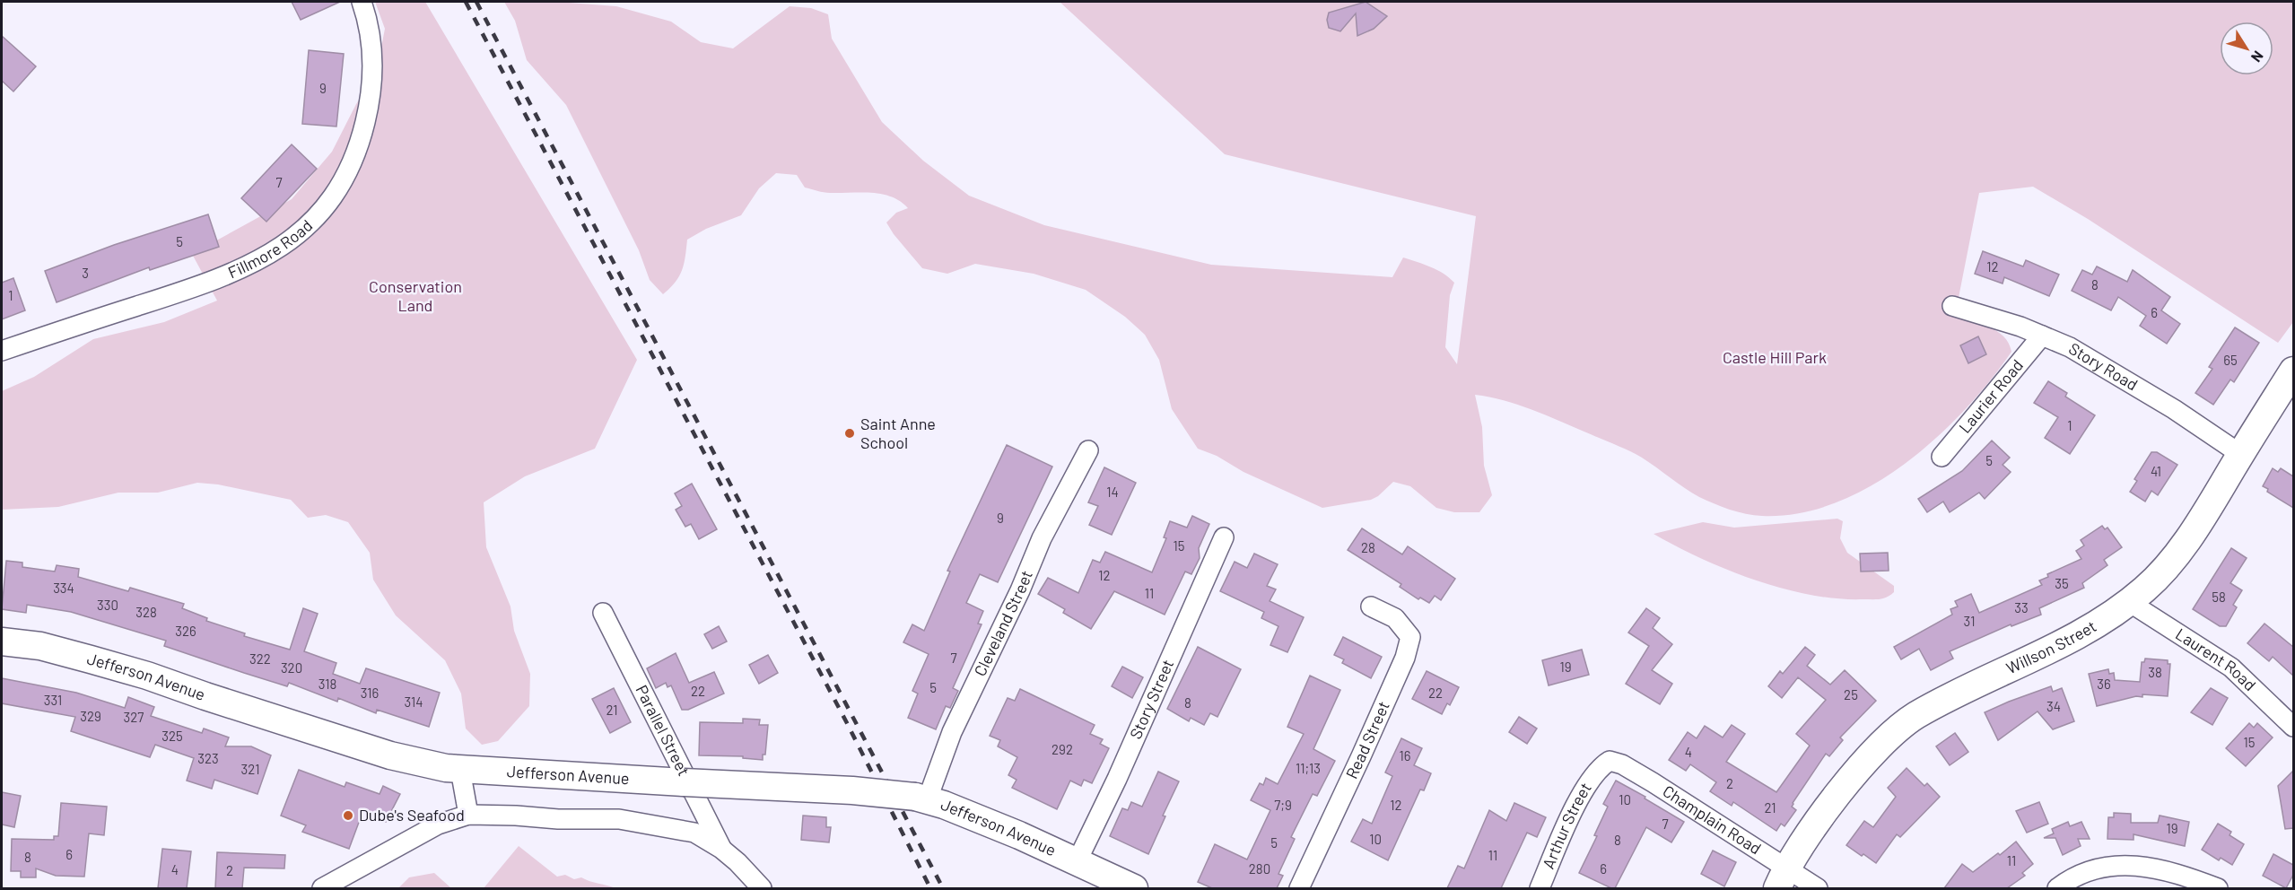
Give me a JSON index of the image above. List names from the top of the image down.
{
  "streets": {
    "main road": ["Willson Street", "Jefferson Avenue"],
    "street": [
      "Fillmore Road",
      "Story Road",
      "Laurier Road",
      "Cleveland Street",
      "Laurent Road",
      "Story Street",
      "Parallel Street",
      "Read Street",
      "Champlain Road",
      "Arthur Street"
    ]
  },
  "crossings": [
    ["Story Road", "Laurier Road"],
    ["Story Road", "Willson Street"],
    ["Cleveland Street", "Jefferson Avenue"],
    ["Willson Street", "Laurent Road"],
    ["Willson Street", "Champlain Road"],
    ["Jefferson Avenue", "Story Street"],
    ["Champlain Road", "Arthur Street"]
  ],
  "parks": ["Conservation Land", "Castle Hill Park"],
  "places": ["Saint Anne School", "Dube's Seafood"],
  "house_numbers": [
    "9",
    "7",
    "5",
    "12",
    "3",
    "8",
    "1",
    "6",
    "65",
    "1",
    "5",
    "41",
    "14",
    "9",
    "15",
    "28",
    "12",
    "35",
    "334",
    "11",
    "58",
    "330",
    "33",
    "328",
    "31",
    "326",
    "7",
    "322",
    "19",
    "320",
    "38",
    "318",
    "36",
    "5",
    "22",
    "316",
    "22",
    "25",
    "331",
    "314",
    "8",
    "34",
    "21",
    "329",
    "327",
    "325",
    "15",
    "292",
    "4",
    "16",
    "323",
    "11;13",
    "321",
    "2",
    "10",
    "7;9",
    "12",
    "21",
    "7",
    "19",
    "10",
    "8",
    "5",
    "6",
    "11",
    "8",
    "11",
    "280",
    "6",
    "4",
    "2"
  ],
  "north": "bottom right"
}
